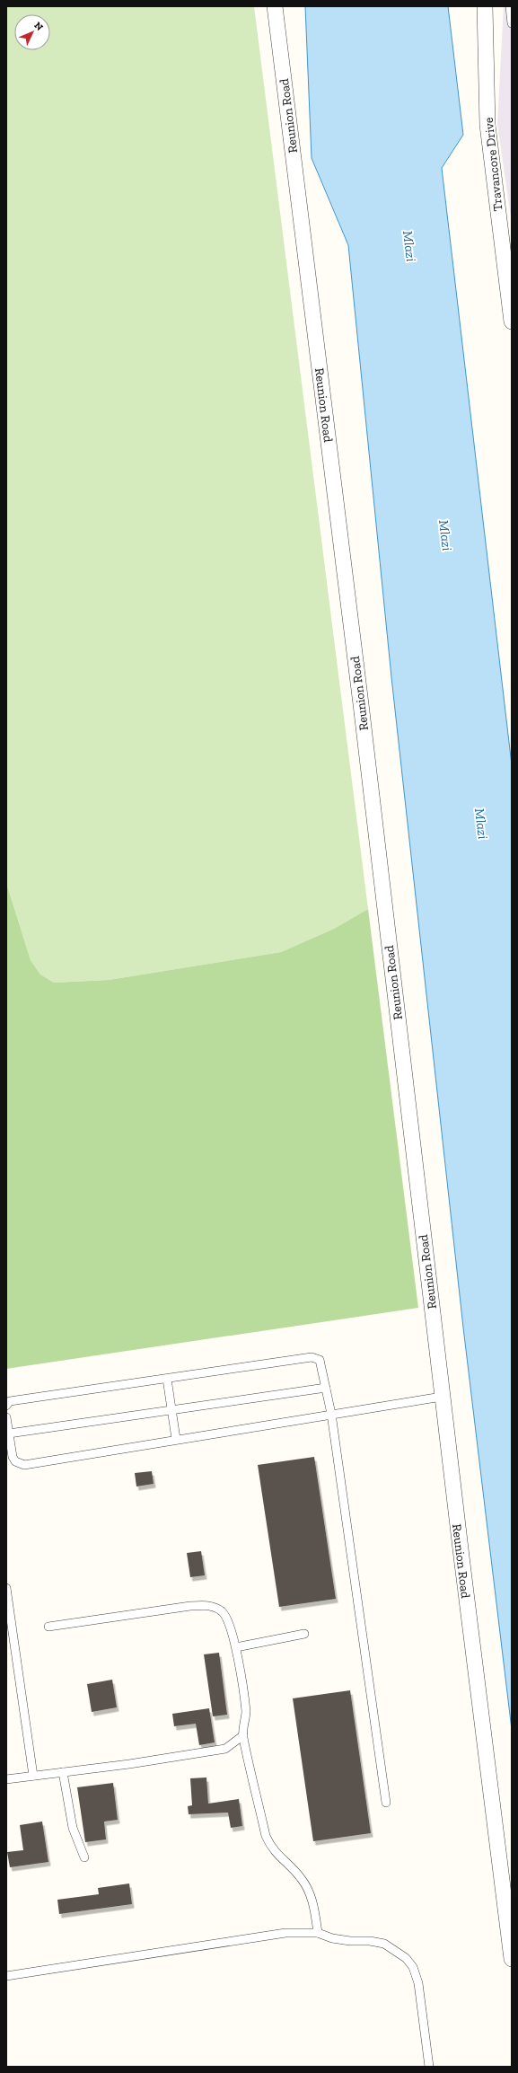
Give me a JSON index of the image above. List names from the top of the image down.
{
  "streets": {
    "street": ["Reunion Road", "Travancore Drive"]
  },
  "water": ["Mlazi"],
  "north": "top right"
}
